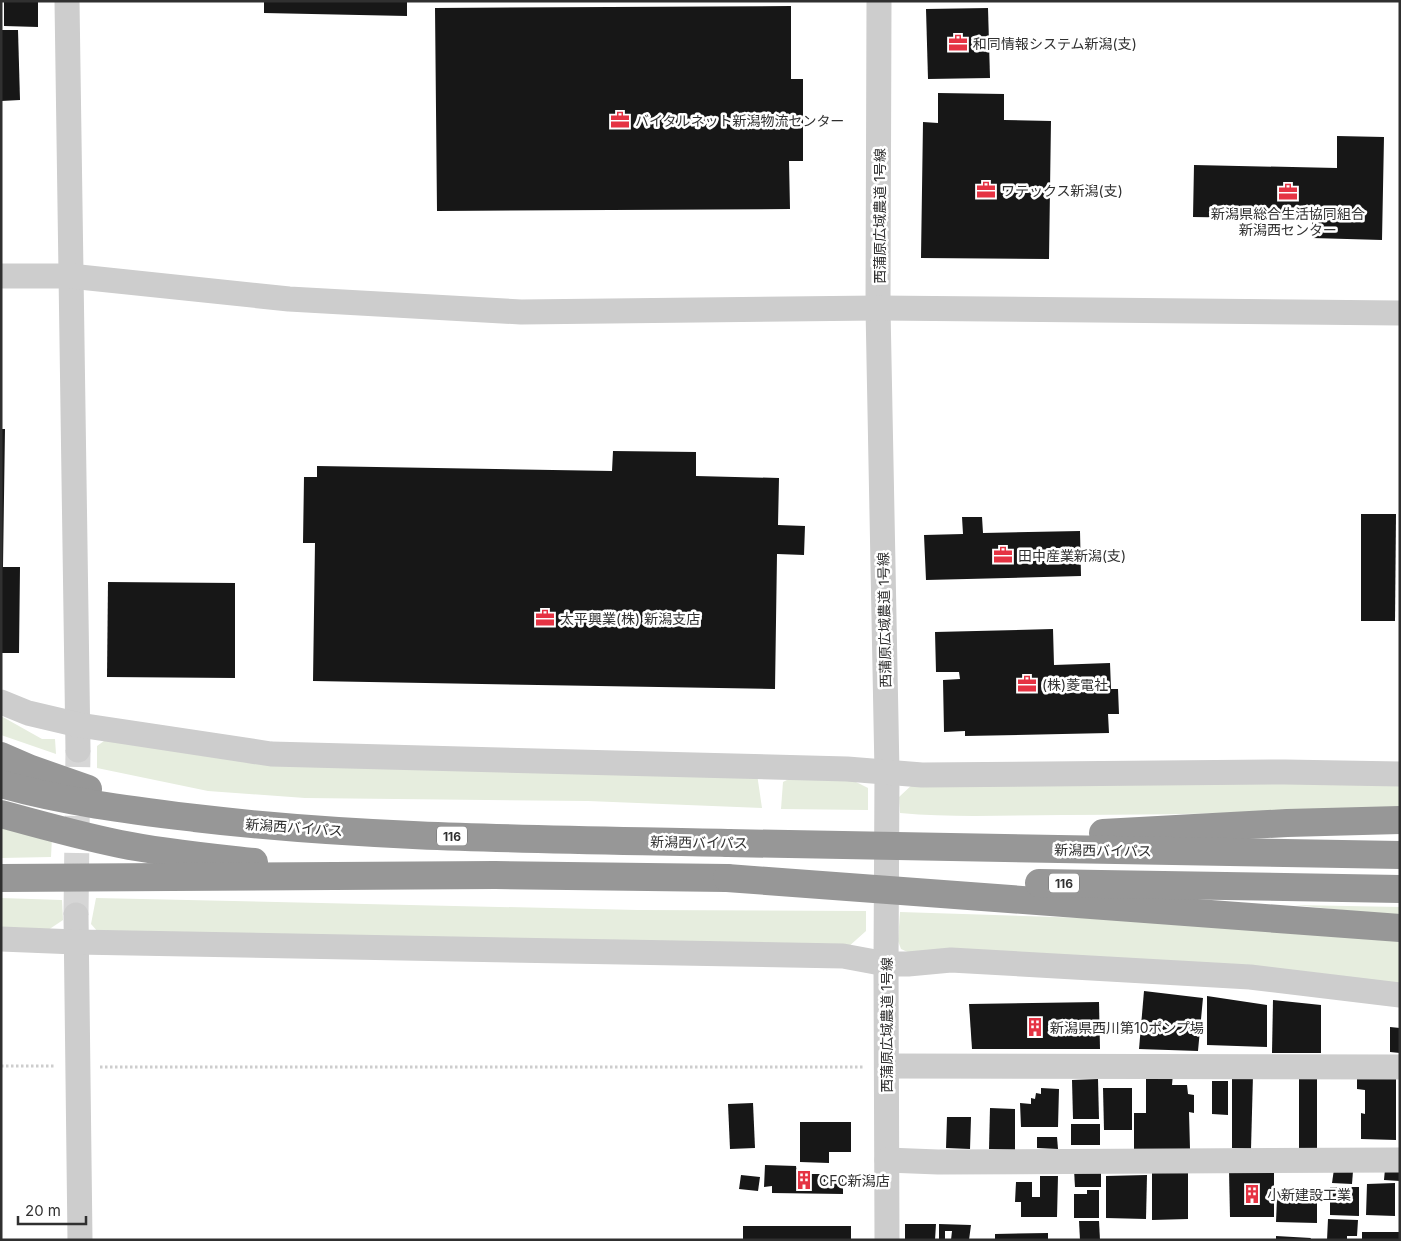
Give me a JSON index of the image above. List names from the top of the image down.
{
  "streets": {
    "highway": ["新潟西バイパス", "116"],
    "street": ["西蒲原広域農道 1号線"]
  },
  "places": {
    "office": [
      "和同情報システム新潟(支)",
      "バイタルネット新潟物流センター",
      "ワテックス新潟(支)",
      "新潟県総合生活協同組合 新潟西センター",
      "田中産業新潟(支)",
      "太平興業(株) 新潟支店",
      "(株)菱電社"
    ],
    "building": ["新潟県西川第10ポンプ場", "CFC新潟店", "小新建設工業"]
  },
  "scale_bar": "20 m"
}
